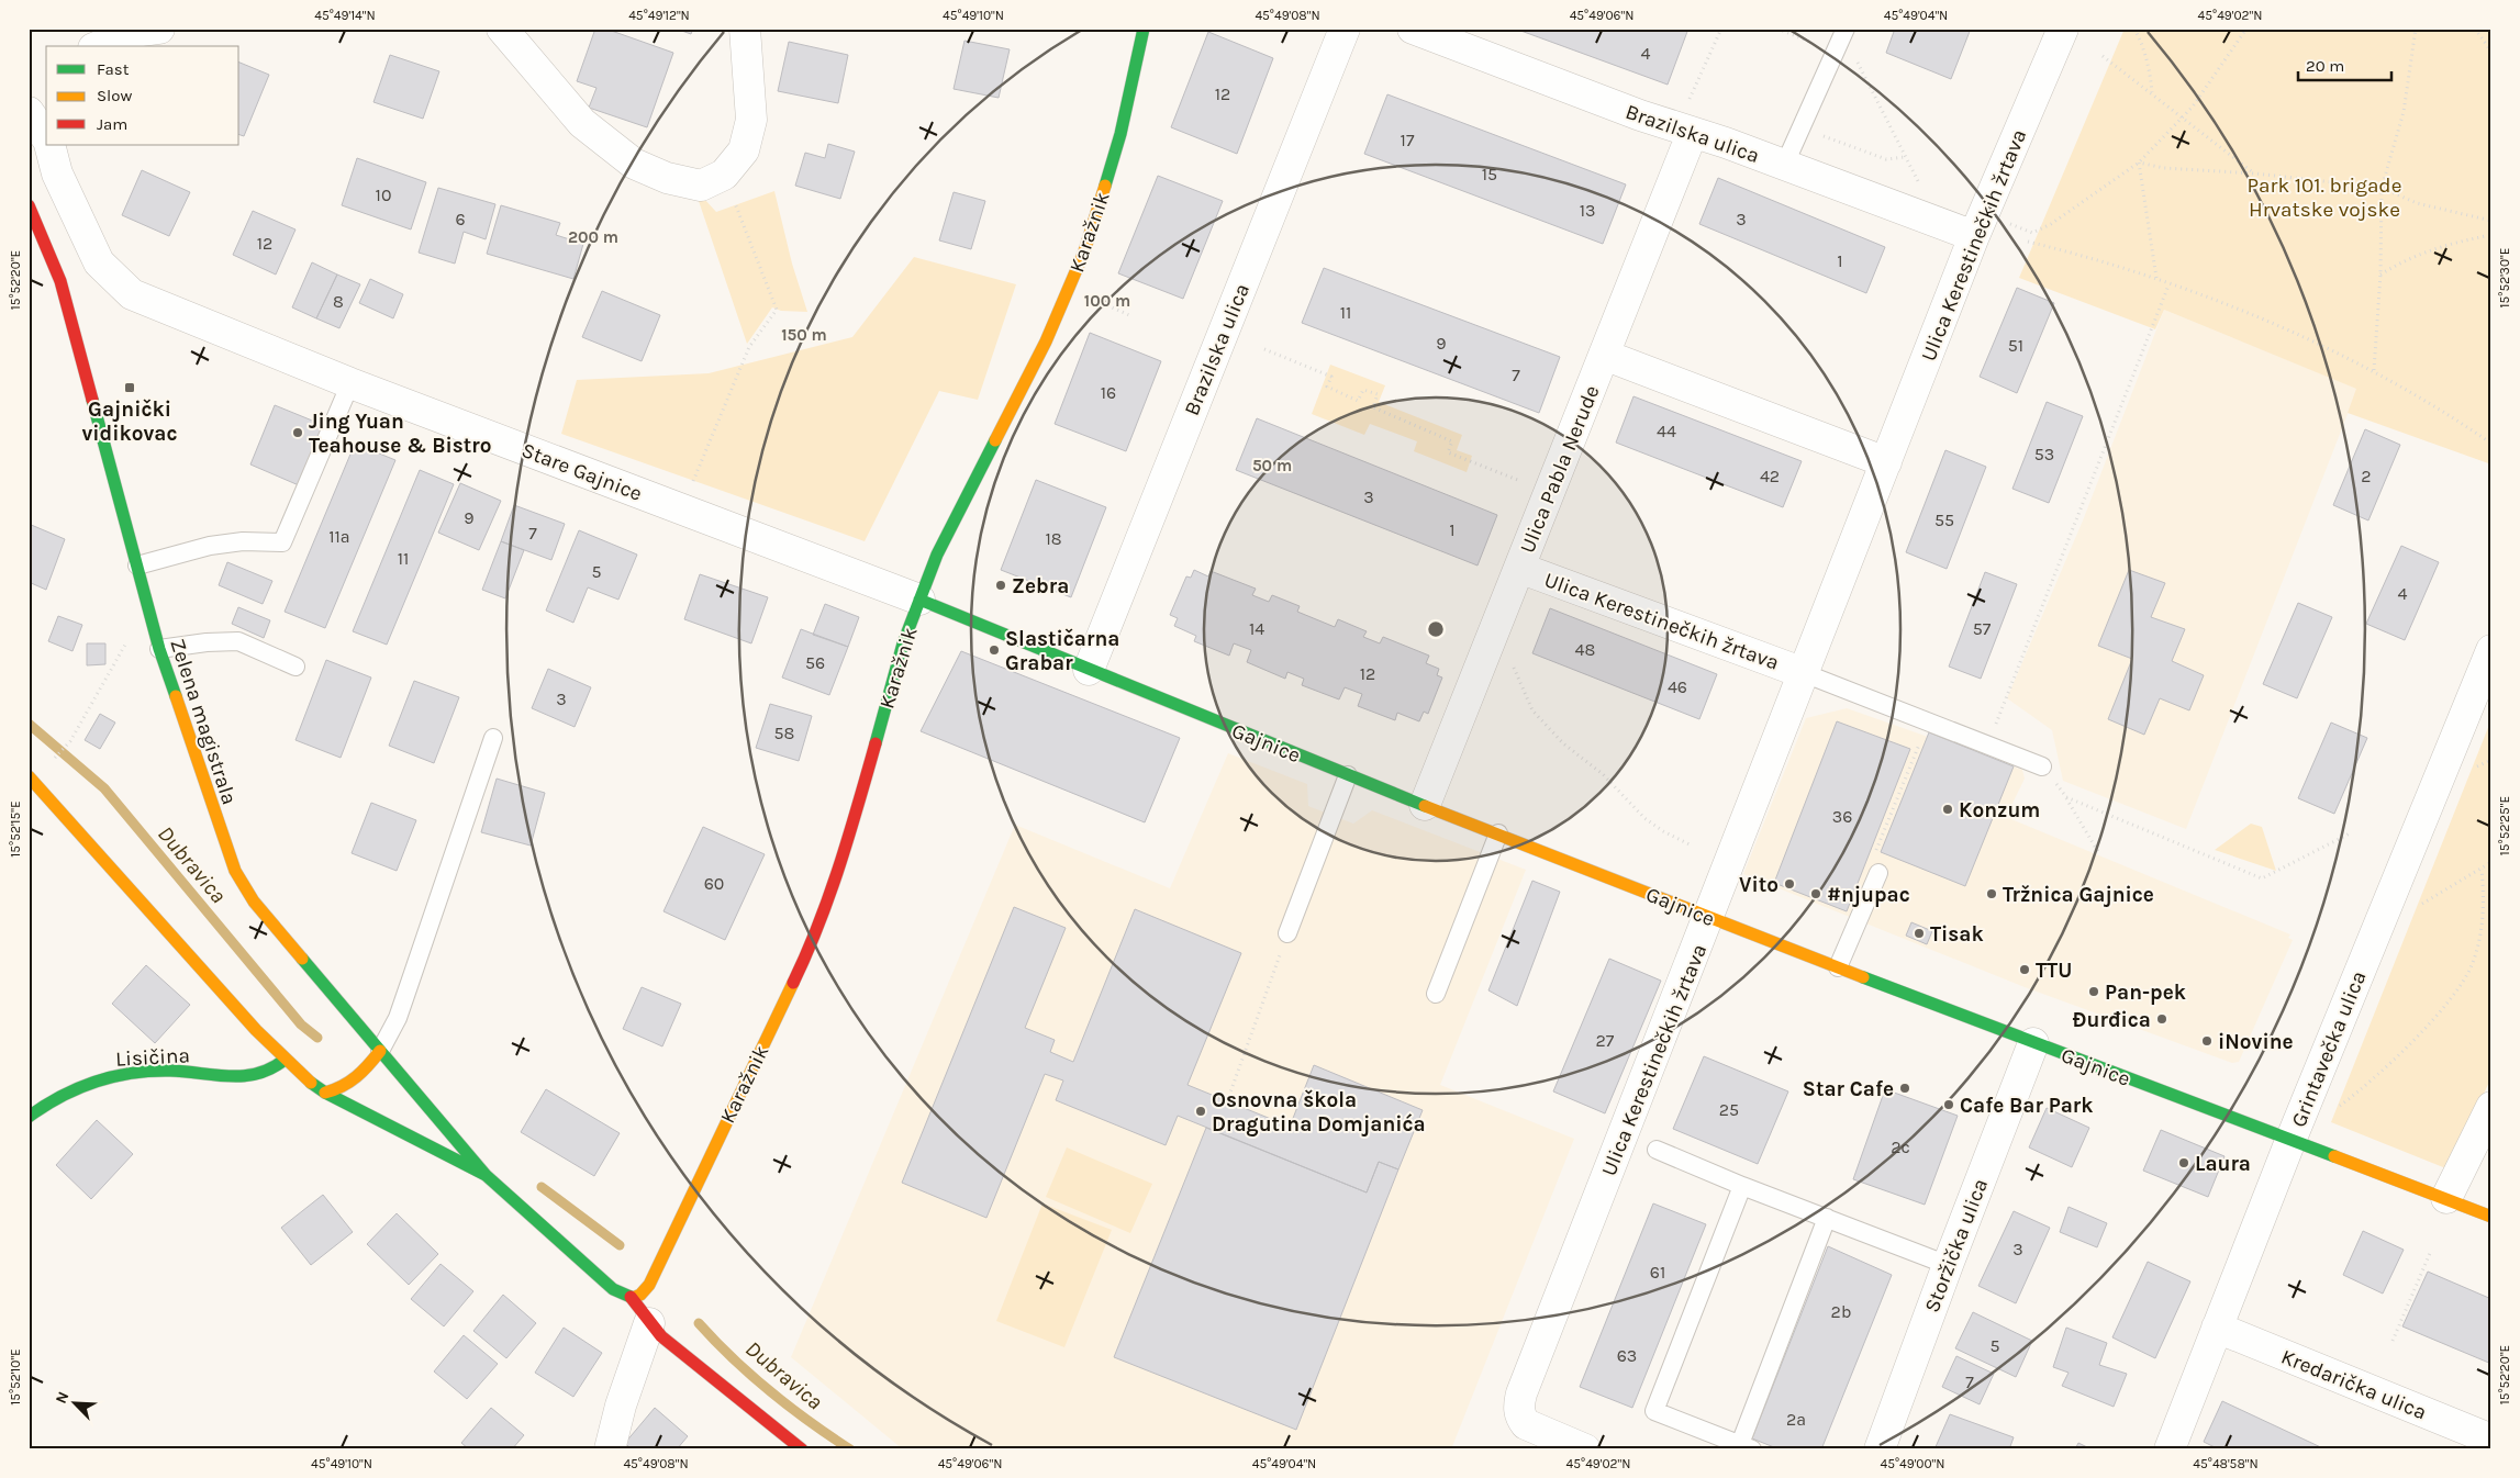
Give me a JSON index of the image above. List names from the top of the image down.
{
  "streets": {
    "street": [
      "Brazilska ulica",
      "Karažnik",
      "Ulica Kerestinečkih žrtava",
      "Ulica Pabla Nerude",
      "Stare Gajnice",
      "Zelena magistrala",
      "Gajnice",
      "Grintavečka ulica",
      "Lisičina",
      "Storžička ulica",
      "Kredarička ulica"
    ]
  },
  "crossings": [
    ["Brazilska ulica", "Ulica Kerestinečkih žrtava"],
    ["Brazilska ulica", "Ulica Pabla Nerude"],
    ["Brazilska ulica", "Gajnice"],
    ["Karažnik", "Stare Gajnice"],
    ["Karažnik", "Gajnice"],
    ["Ulica Kerestinečkih žrtava", "Ulica Pabla Nerude"],
    ["Ulica Kerestinečkih žrtava", "Gajnice"],
    ["Ulica Pabla Nerude", "Gajnice"],
    ["Stare Gajnice", "Gajnice"],
    ["Gajnice", "Grintavečka ulica"],
    ["Gajnice", "Storžička ulica"],
    ["Grintavečka ulica", "Kredarička ulica"]
  ],
  "water": ["Dubravica"],
  "parks": ["Park 101. brigade Hrvatske vojske"],
  "places": {
    "transit": ["Gajnički vidikovac"],
    "other": [
      "Jing Yuan Teahouse & Bistro",
      "Zebra",
      "Slastičarna Grabar",
      "Konzum",
      "Vito",
      "#njupac",
      "Tržnica Gajnice",
      "Tisak",
      "TTU",
      "Pan-pek",
      "Đurđica",
      "iNovine",
      "Star Cafe",
      "Cafe Bar Park",
      "Osnovna škola Dragutina Domjanića",
      "Laura"
    ]
  },
  "house_numbers": [
    "4",
    "12",
    "17",
    "15",
    "10",
    "13",
    "6",
    "3",
    "12",
    "1",
    "8",
    "11",
    "9",
    "51",
    "7",
    "16",
    "44",
    "53",
    "42",
    "2",
    "3",
    "9",
    "55",
    "1",
    "7",
    "11a",
    "18",
    "11",
    "5",
    "4",
    "14",
    "57",
    "48",
    "56",
    "12",
    "46",
    "3",
    "58",
    "36",
    "60",
    "27",
    "25",
    "2c",
    "3",
    "61",
    "2b",
    "5",
    "63",
    "7",
    "2a"
  ],
  "legend": ["Fast", "Slow", "Jam"],
  "scale_bar": "20 m",
  "north": "top left",
  "coordinates": [
    "45°49'14\"N",
    "45°49'12\"N",
    "45°49'10\"N",
    "45°49'08\"N",
    "45°49'06\"N",
    "45°49'04\"N",
    "45°49'02\"N",
    "15°52'30\"E",
    "15°52'20\"E",
    "15°52'25\"E",
    "15°52'15\"E",
    "15°52'10\"E",
    "45°49'00\"N",
    "45°48'58\"N"
  ],
  "rings": [
    "200 m",
    "100 m",
    "150 m",
    "50 m"
  ]
}
